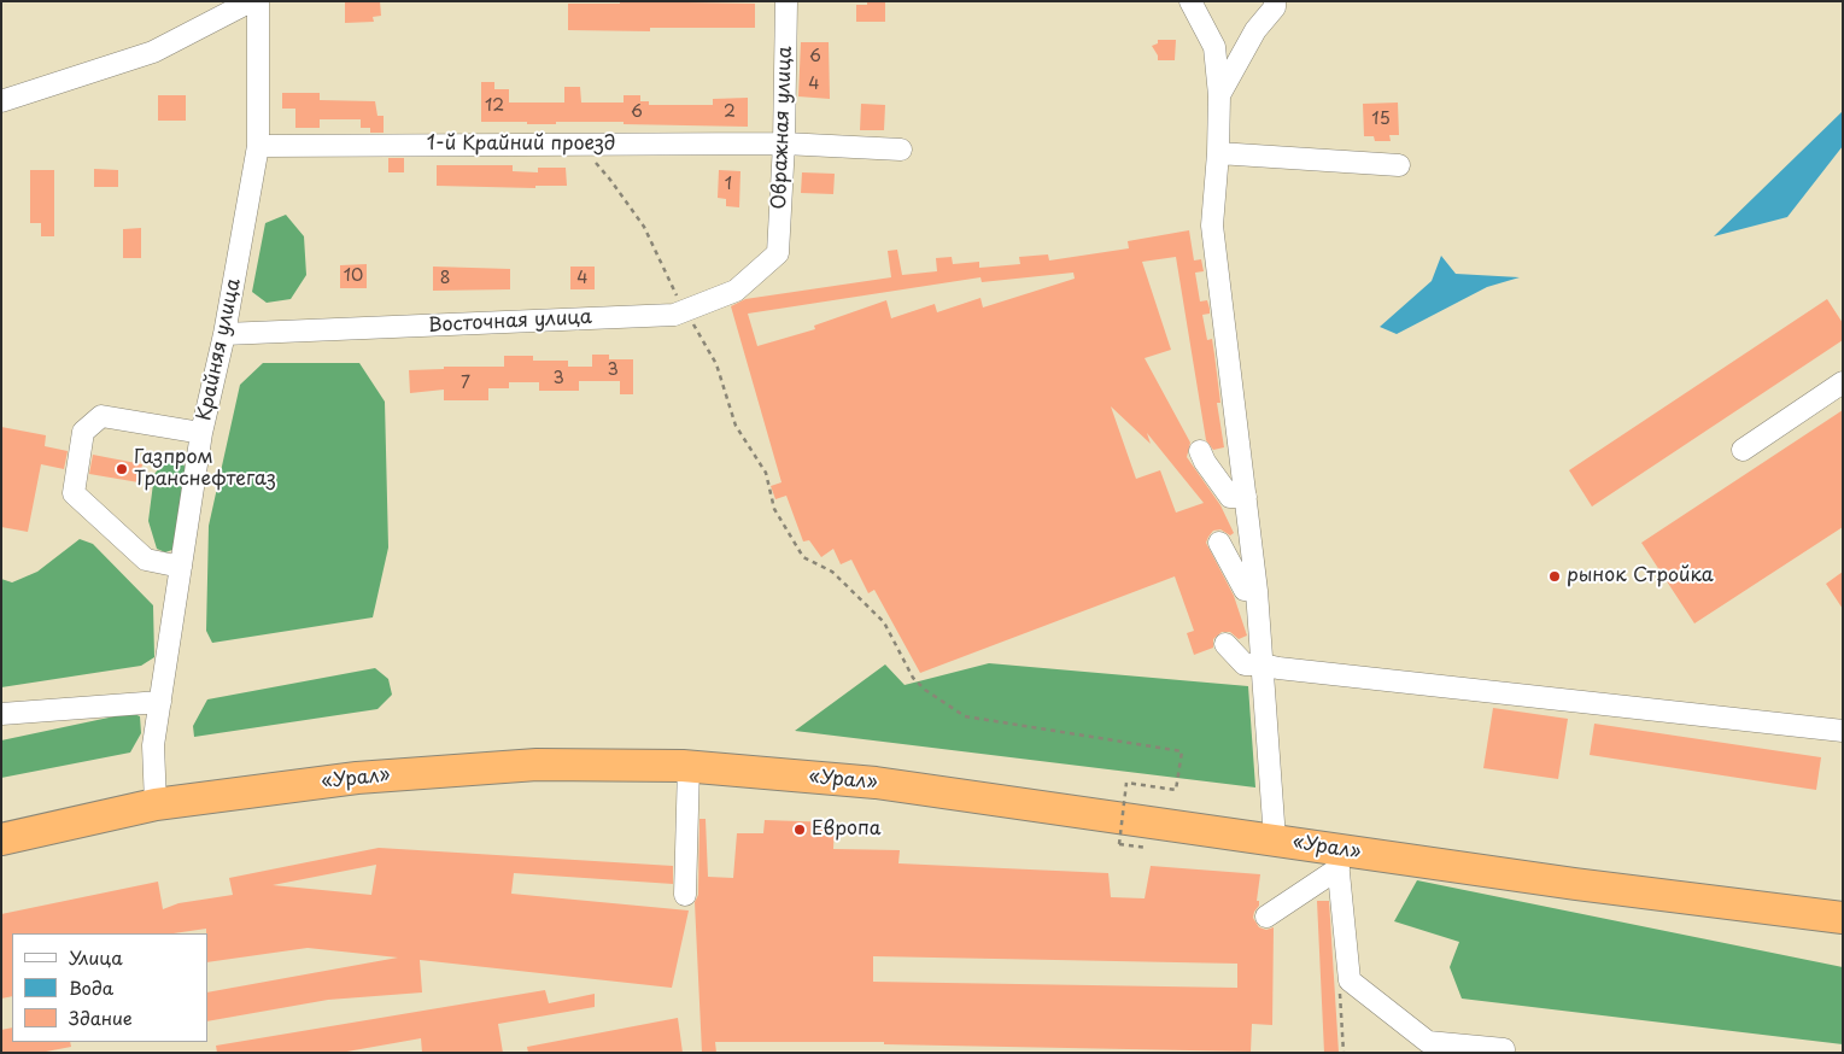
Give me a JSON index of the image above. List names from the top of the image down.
{
  "streets": {
    "highway": ["«Урал»"],
    "street": [
      "Овражная улица",
      "1-й Крайний проезд",
      "Восточная улица",
      "Крайняя улица"
    ]
  },
  "crossings": [
    ["Овражная улица", "1-й Крайний проезд"],
    ["Овражная улица", "Восточная улица"],
    ["1-й Крайний проезд", "Крайняя улица"],
    ["Восточная улица", "Крайняя улица"],
    ["Крайняя улица", "«Урал»"]
  ],
  "places": ["Газпром Транснефтегаз", "рынок Стройка", "Европа"],
  "house_numbers": [
    "6",
    "4",
    "12",
    "6",
    "2",
    "15",
    "1",
    "10",
    "8",
    "4",
    "3",
    "3",
    "7"
  ],
  "legend": ["Улица", "Вода", "Здание"]
}
